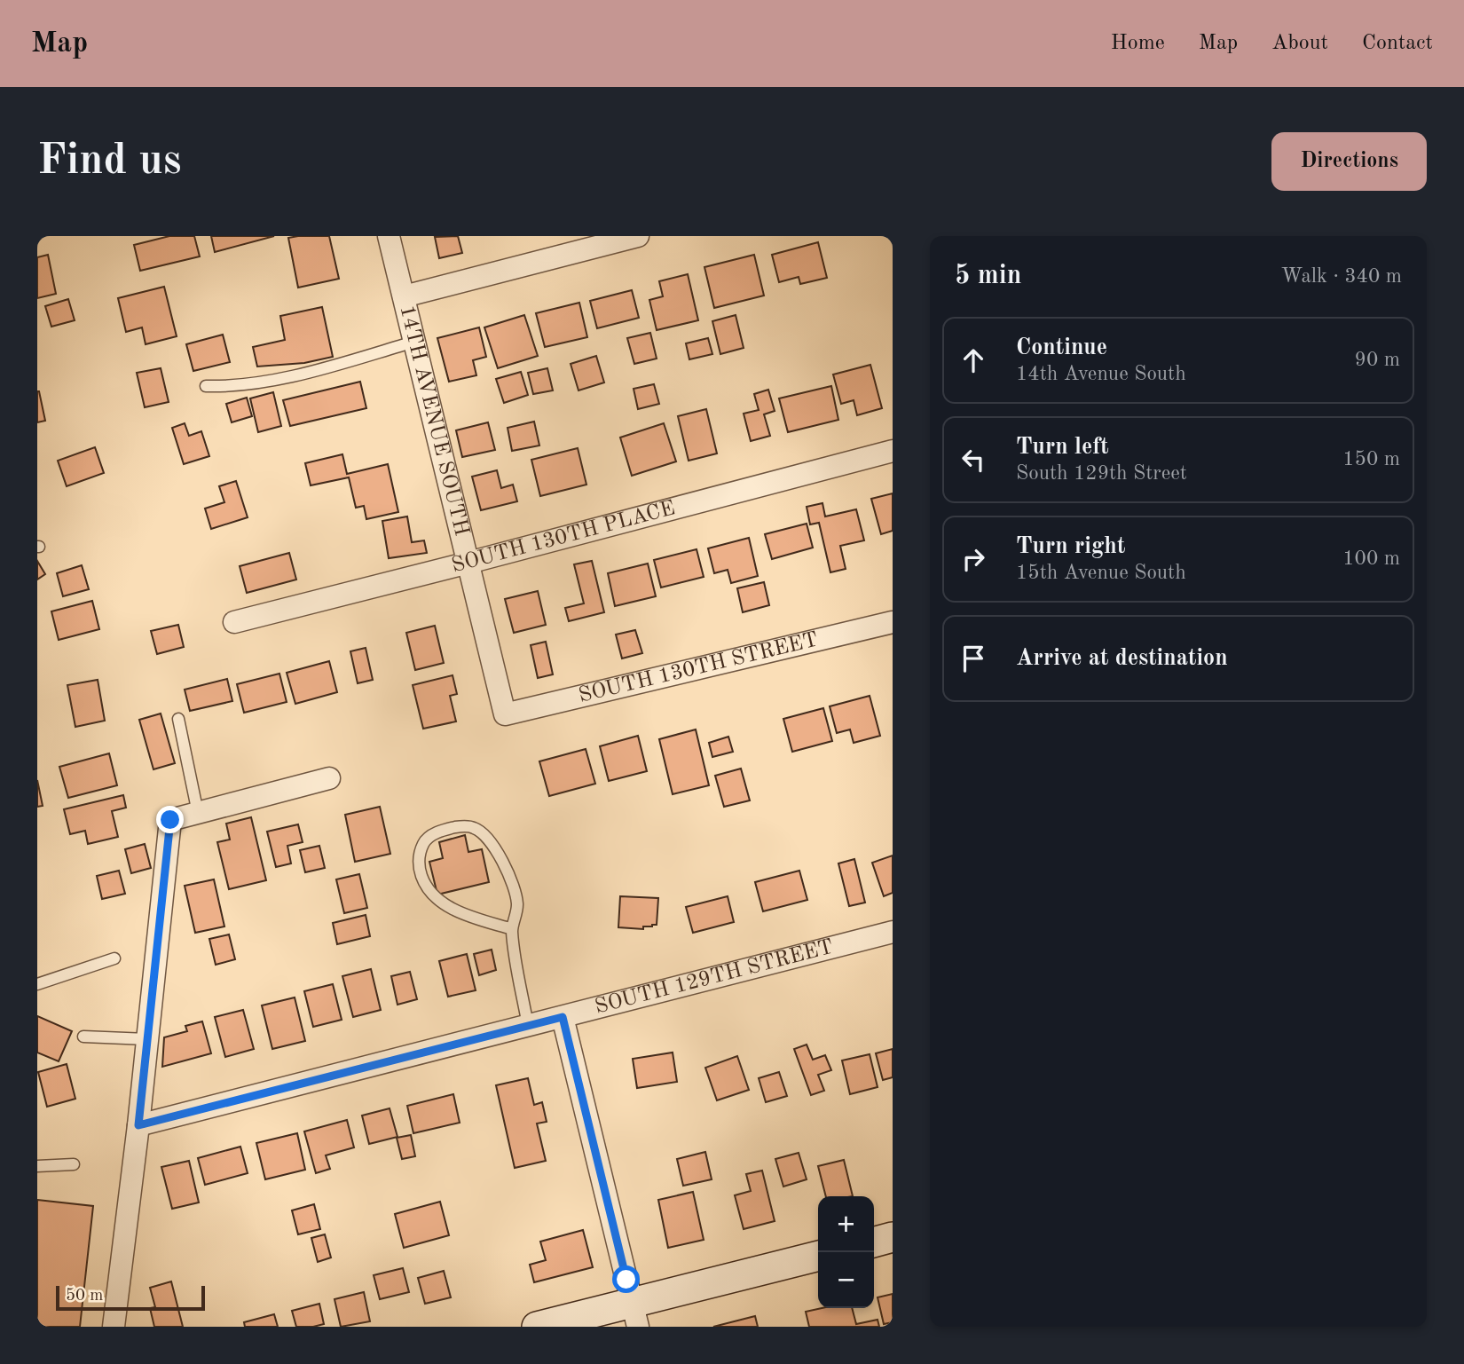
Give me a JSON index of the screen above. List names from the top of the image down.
{
  "streets": {
    "street": [
      "14TH AVENUE SOUTH",
      "SOUTH 130TH PLACE",
      "SOUTH 130TH STREET",
      "SOUTH 129TH STREET"
    ]
  },
  "crossings": [
    ["14TH AVENUE SOUTH", "SOUTH 130TH PLACE"],
    ["14TH AVENUE SOUTH", "SOUTH 130TH STREET"]
  ],
  "scale_bar": "50 m",
  "page": {
    "header": "Map",
    "nav": [
      "Home",
      "Map",
      "About",
      "Contact"
    ],
    "buttons": "Directions",
    "title": "Find us",
    "heading": ["5 min", "Walk · 340 m"],
    "list": [
      ["Continue", "14th Avenue South", "90 m"],
      ["Turn left", "South 129th Street", "150 m"],
      ["Turn right", "15th Avenue South", "100 m"],
      "Arrive at destination"
    ],
    "map_buttons": ["+", "−"],
    "scale": "50 m"
  }
}
